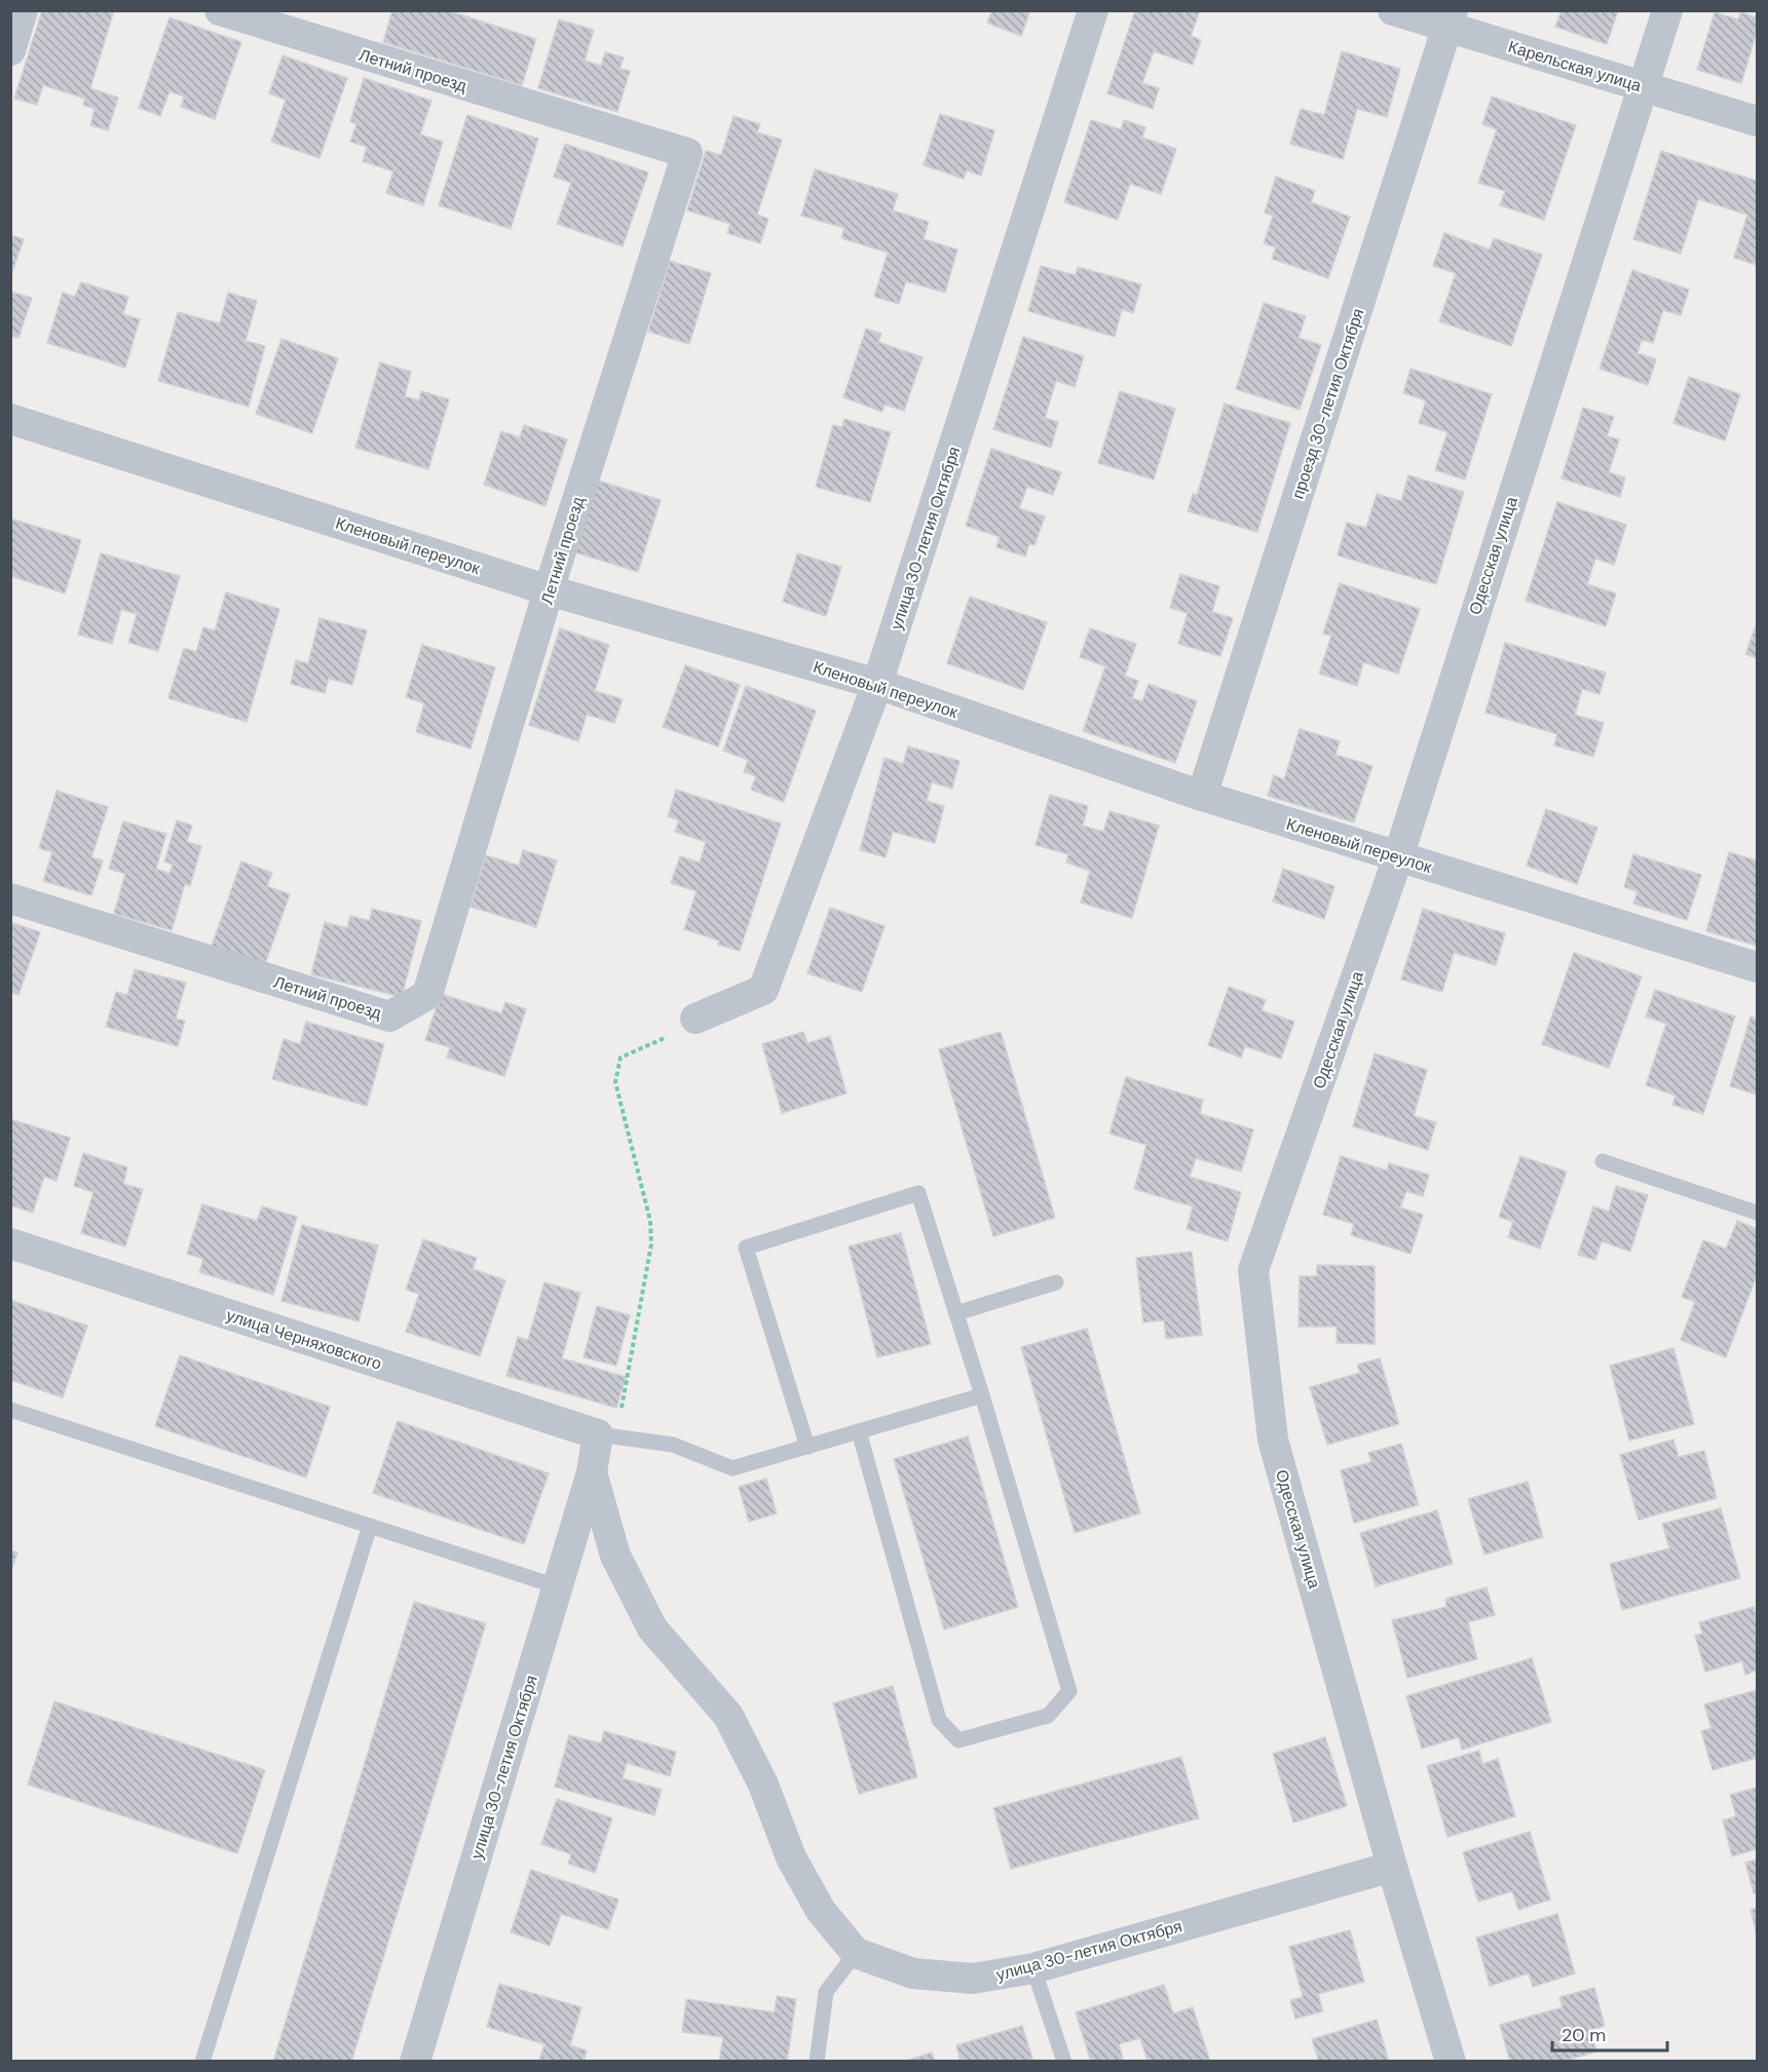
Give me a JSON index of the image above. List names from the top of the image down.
{
  "streets": {
    "street": [
      "Карельская улица",
      "Летний проезд",
      "проезд 30-летия Октября",
      "улица 30-летия Октября",
      "Кленовый переулок",
      "Одесская улица",
      "улица Черняховского"
    ]
  },
  "crossings": [
    ["Карельская улица", "проезд 30-летия Октября"],
    ["Карельская улица", "Одесская улица"],
    ["Летний проезд", "Кленовый переулок"],
    ["проезд 30-летия Октября", "Кленовый переулок"],
    ["улица 30-летия Октября", "Кленовый переулок"],
    ["улица 30-летия Октября", "Одесская улица"],
    ["улица 30-летия Октября", "улица Черняховского"],
    ["Кленовый переулок", "Одесская улица"]
  ],
  "scale_bar": "20 m"
}
